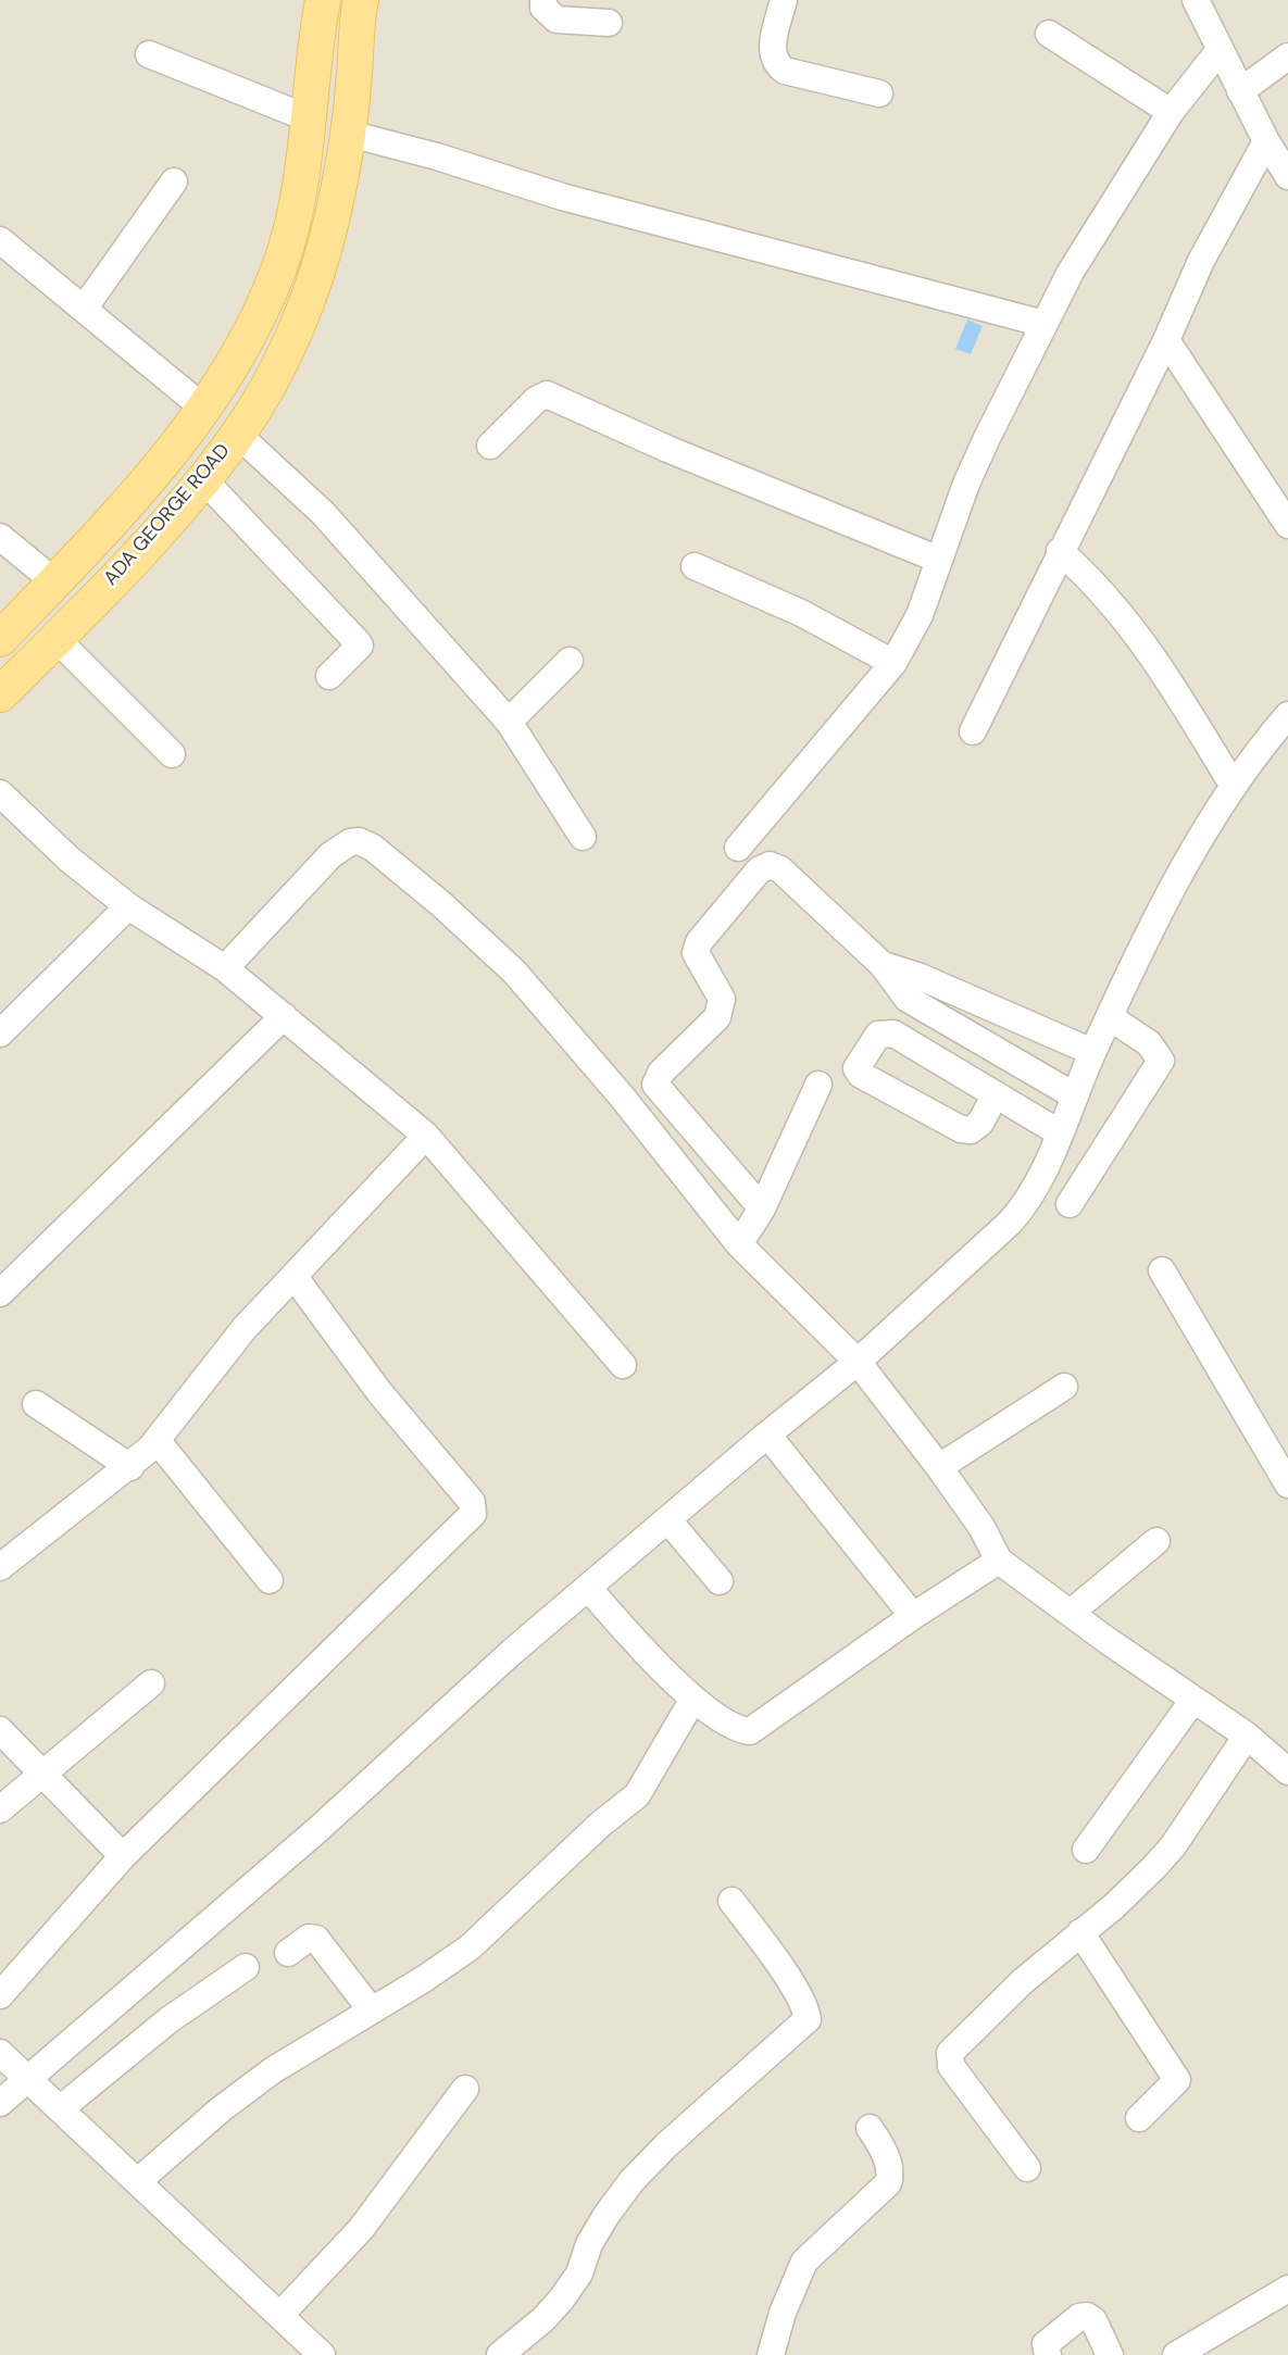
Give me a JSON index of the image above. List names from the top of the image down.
{
  "streets": {
    "main road": ["ADA GEORGE ROAD"]
  }
}
